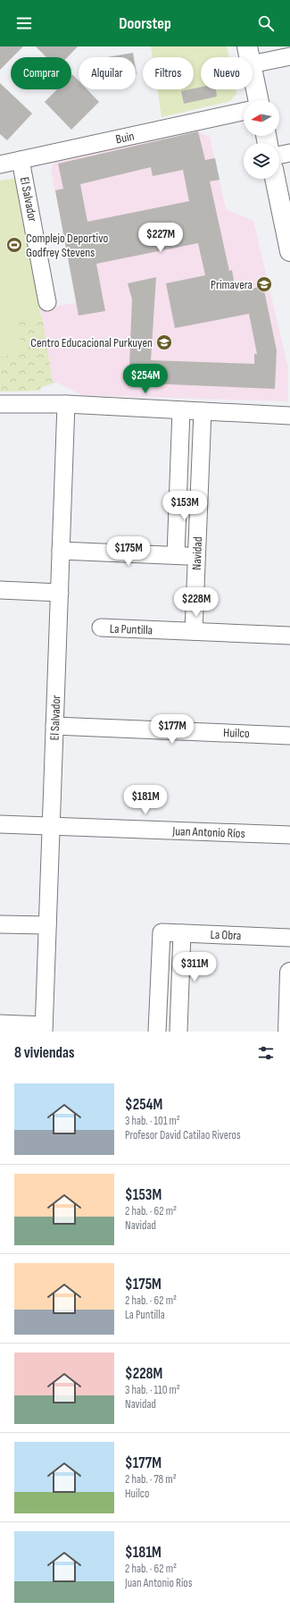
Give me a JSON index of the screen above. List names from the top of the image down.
{
  "streets": {
    "street": [
      "Buin",
      "El Salvador",
      "Navidad",
      "La Puntilla",
      "Huilco",
      "Juan Antonio Ríos",
      "La Obra"
    ]
  },
  "crossings": [
    ["Buin", "El Salvador"],
    ["El Salvador", "Huilco"],
    ["El Salvador", "Juan Antonio Ríos"],
    ["Navidad", "La Puntilla"]
  ],
  "places": {
    "sports": ["Complejo Deportivo Godfrey Stevens"],
    "school or university": ["Primavera", "Centro Educacional Purkuyen"]
  },
  "north": "left",
  "page": {
    "header": "Doorstep",
    "chip": [
      "Comprar",
      "Alquilar",
      "Filtros",
      "Nuevo"
    ],
    "price": [
      "$227M",
      "$254M",
      "$153M",
      "$175M",
      "$228M",
      "$177M",
      "$181M",
      "$311M"
    ],
    "heading": "8 viviendas",
    "list": [
      {
        "name": "$254M",
        "note": "3 hab. · 101 m² · Profesor David Catilao Riveros"
      },
      {
        "name": "$153M",
        "note": "2 hab. · 62 m² · Navidad"
      },
      {
        "name": "$175M",
        "note": "2 hab. · 62 m² · La Puntilla"
      },
      {
        "name": "$228M",
        "note": "3 hab. · 110 m² · Navidad"
      },
      {
        "name": "$177M",
        "note": "2 hab. · 78 m² · Huilco"
      },
      {
        "name": "$181M",
        "note": "2 hab. · 62 m² · Juan Antonio Ríos"
      }
    ]
  }
}
